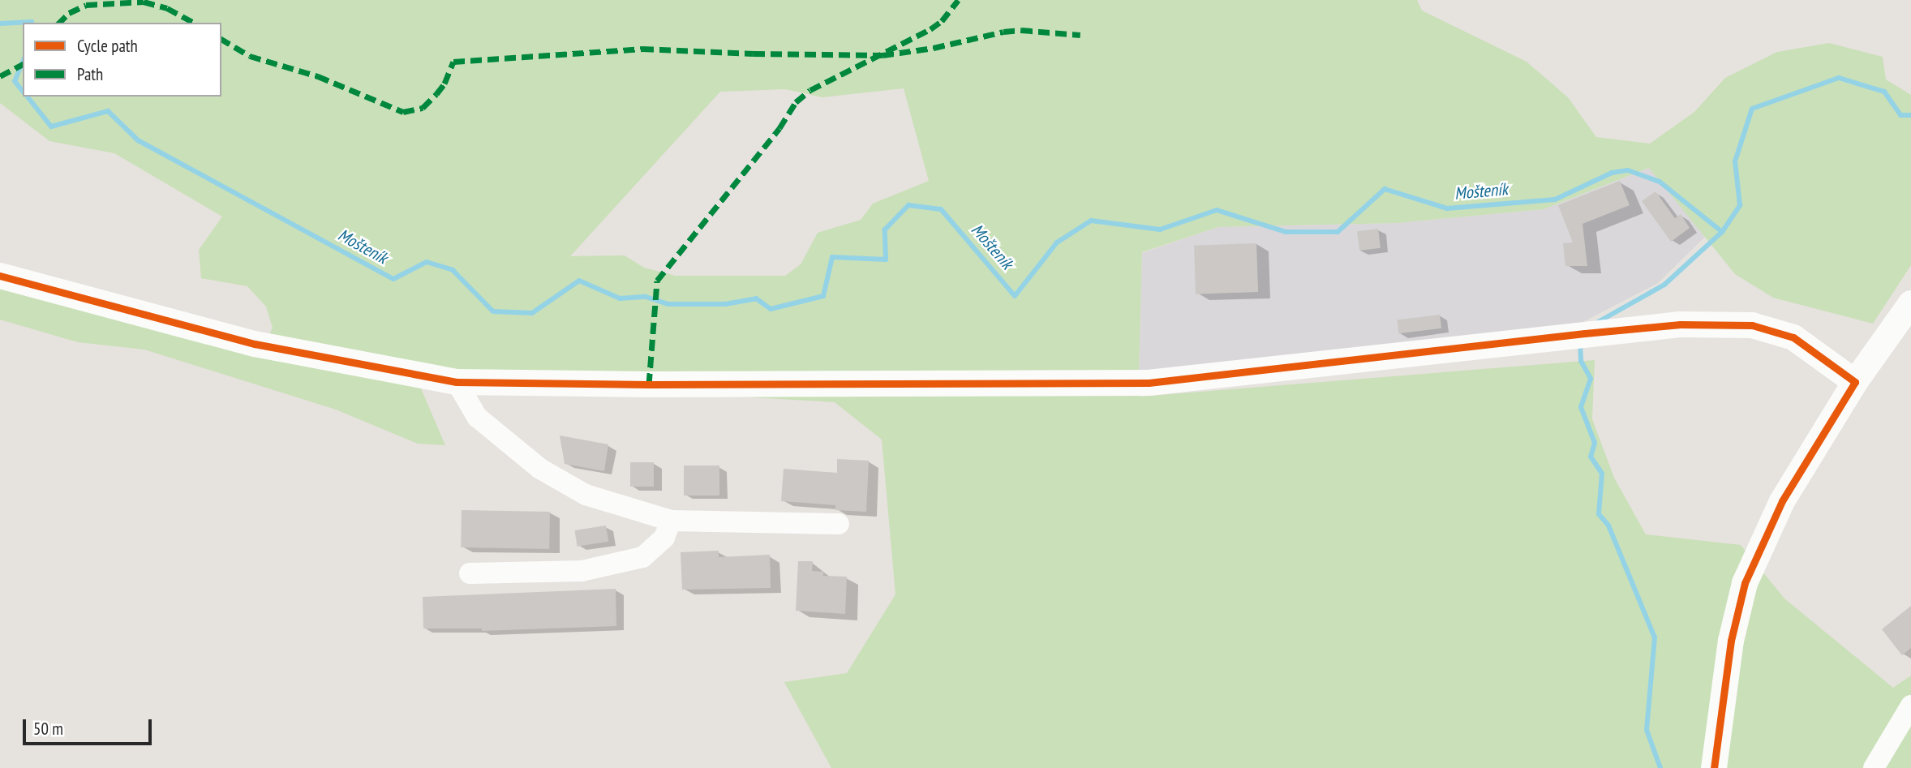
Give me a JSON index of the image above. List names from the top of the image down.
{
  "water": ["Mošteník"],
  "legend": ["Cycle path", "Path"],
  "scale_bar": "50 m"
}
